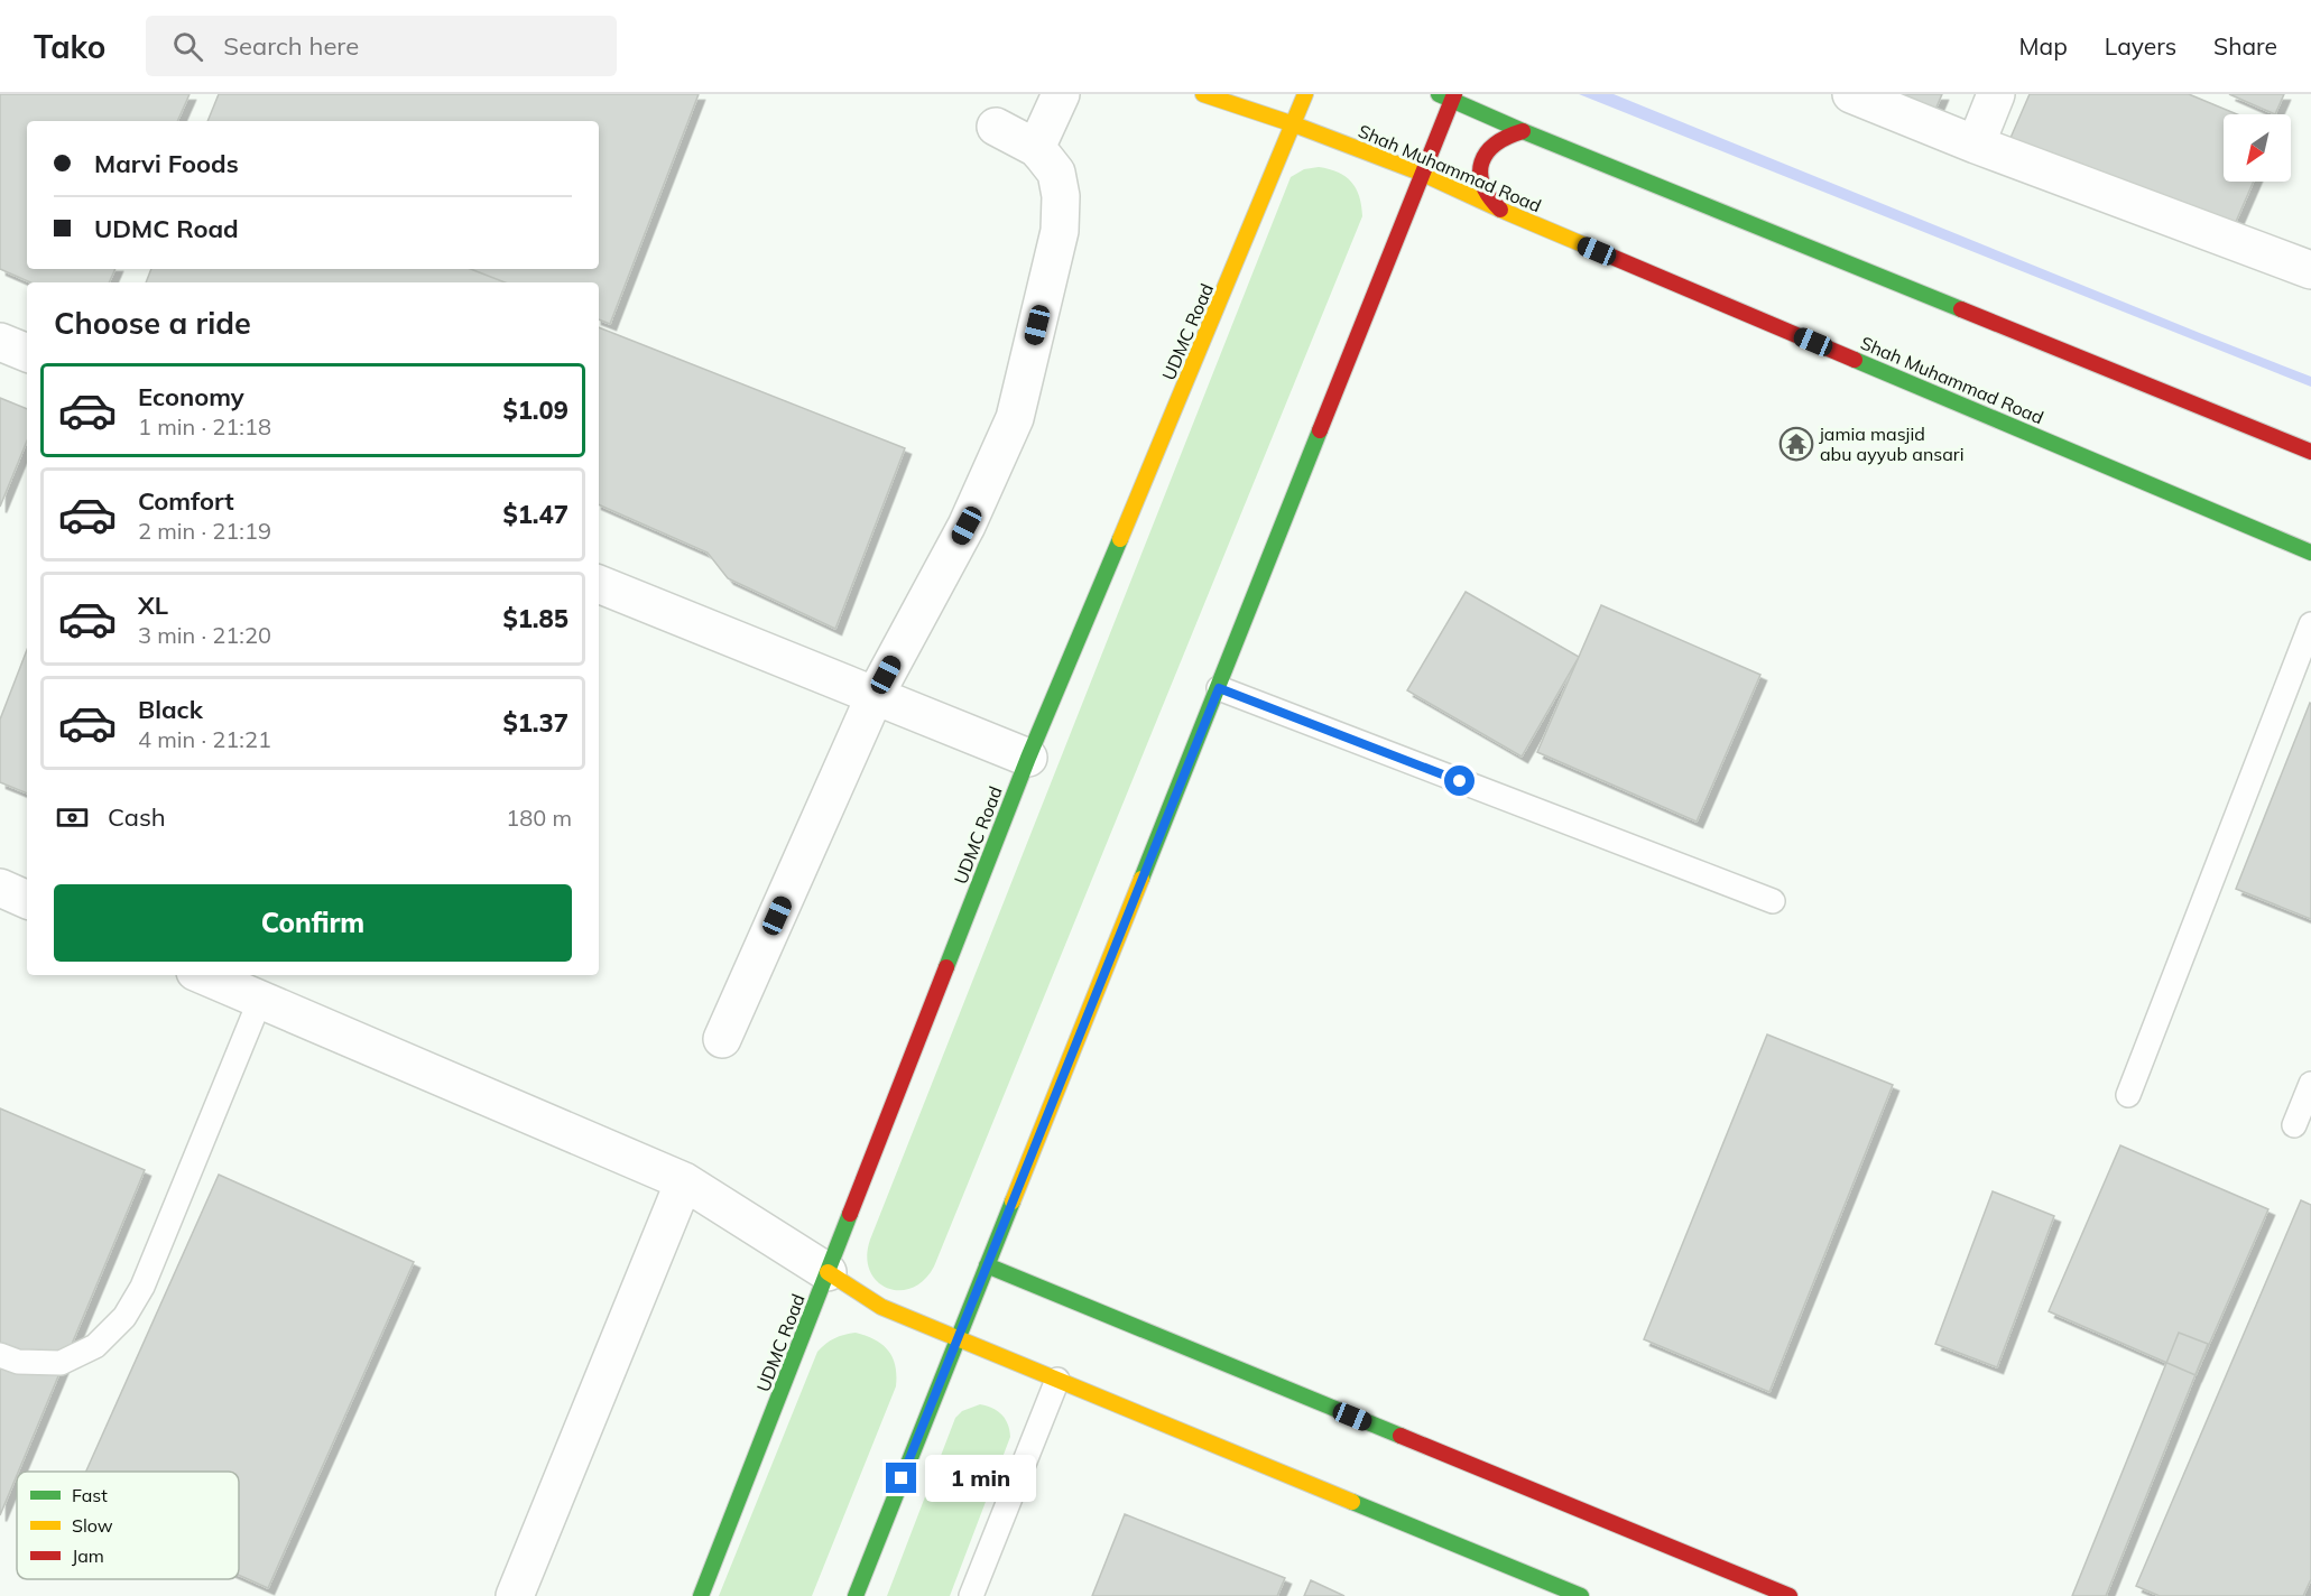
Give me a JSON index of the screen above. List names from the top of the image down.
{
  "streets": {
    "main road": ["Shah Muhammad Road", "UDMC Road"]
  },
  "crossings": [
    ["Shah Muhammad Road", "UDMC Road"]
  ],
  "places": {
    "temple": ["jamia masjid abu ayyub ansari"]
  },
  "legend": ["Fast", "Slow", "Jam"],
  "north": "bottom left",
  "page": {
    "header": "Tako",
    "search": "Search here",
    "nav": ["Map", "Layers", "Share"],
    "banner": ["Marvi Foods", "UDMC Road"],
    "heading": "Choose a ride",
    "list": [
      {
        "name": "Economy",
        "note": "1 min · 21:18",
        "value": "$1.09"
      },
      {
        "name": "Comfort",
        "note": "2 min · 21:19",
        "value": "$1.47"
      },
      {
        "name": "XL",
        "note": "3 min · 21:20",
        "value": "$1.85"
      },
      {
        "name": "Black",
        "note": "4 min · 21:21",
        "value": "$1.37"
      }
    ],
    "pay": ["Cash", "180 m"],
    "buttons": "Confirm",
    "bubble": "1 min"
  }
}
